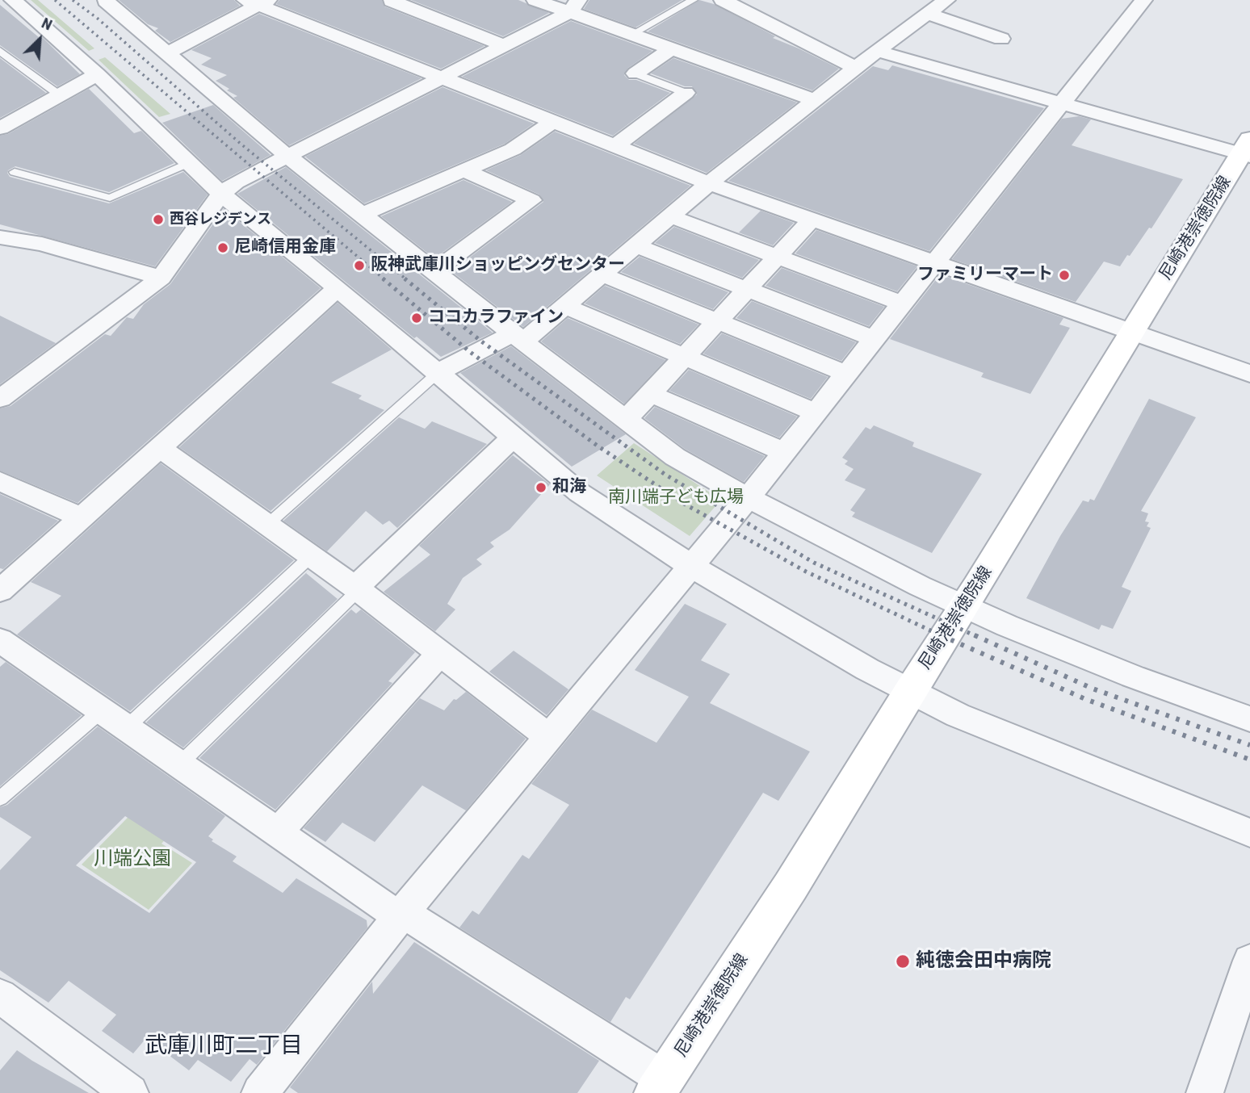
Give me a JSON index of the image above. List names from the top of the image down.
{
  "streets": {
    "main road": ["尼崎港崇徳院線"]
  },
  "districts": ["武庫川町二丁目"],
  "parks": ["南川端子ども広場", "川端公園"],
  "places": [
    "西谷レジデンス",
    "尼崎信用金庫",
    "阪神武庫川ショッピングセンター",
    "ファミリーマート",
    "ココカラファイン",
    "和海",
    "純徳会田中病院"
  ],
  "north": "top right"
}
